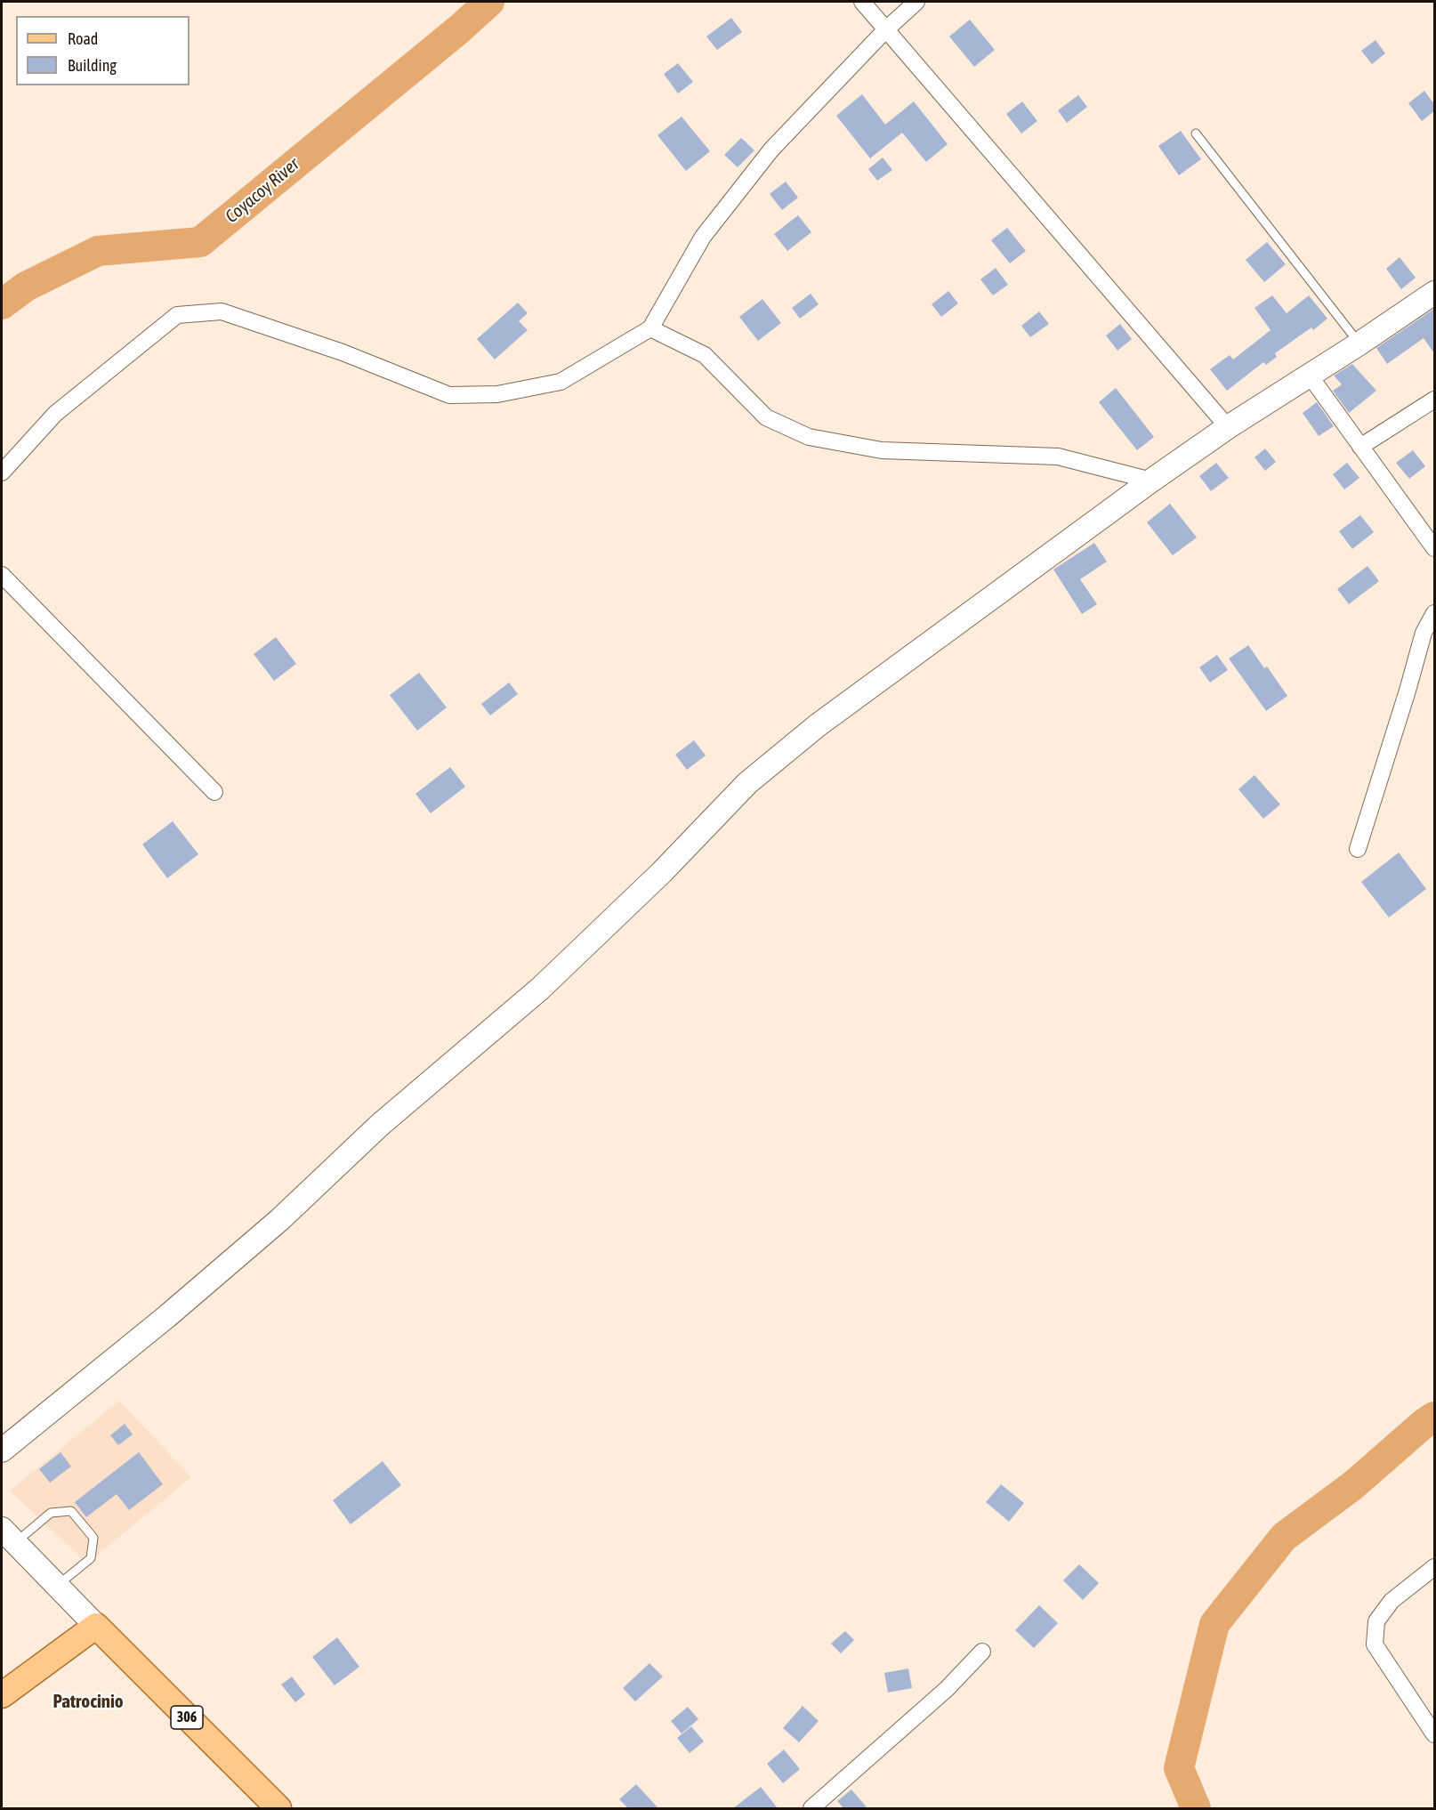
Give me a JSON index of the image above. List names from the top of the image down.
{
  "streets": {
    "main road": ["306"]
  },
  "districts": ["Patrocinio"],
  "water": ["Coyacoy River"],
  "legend": ["Road", "Building"]
}
